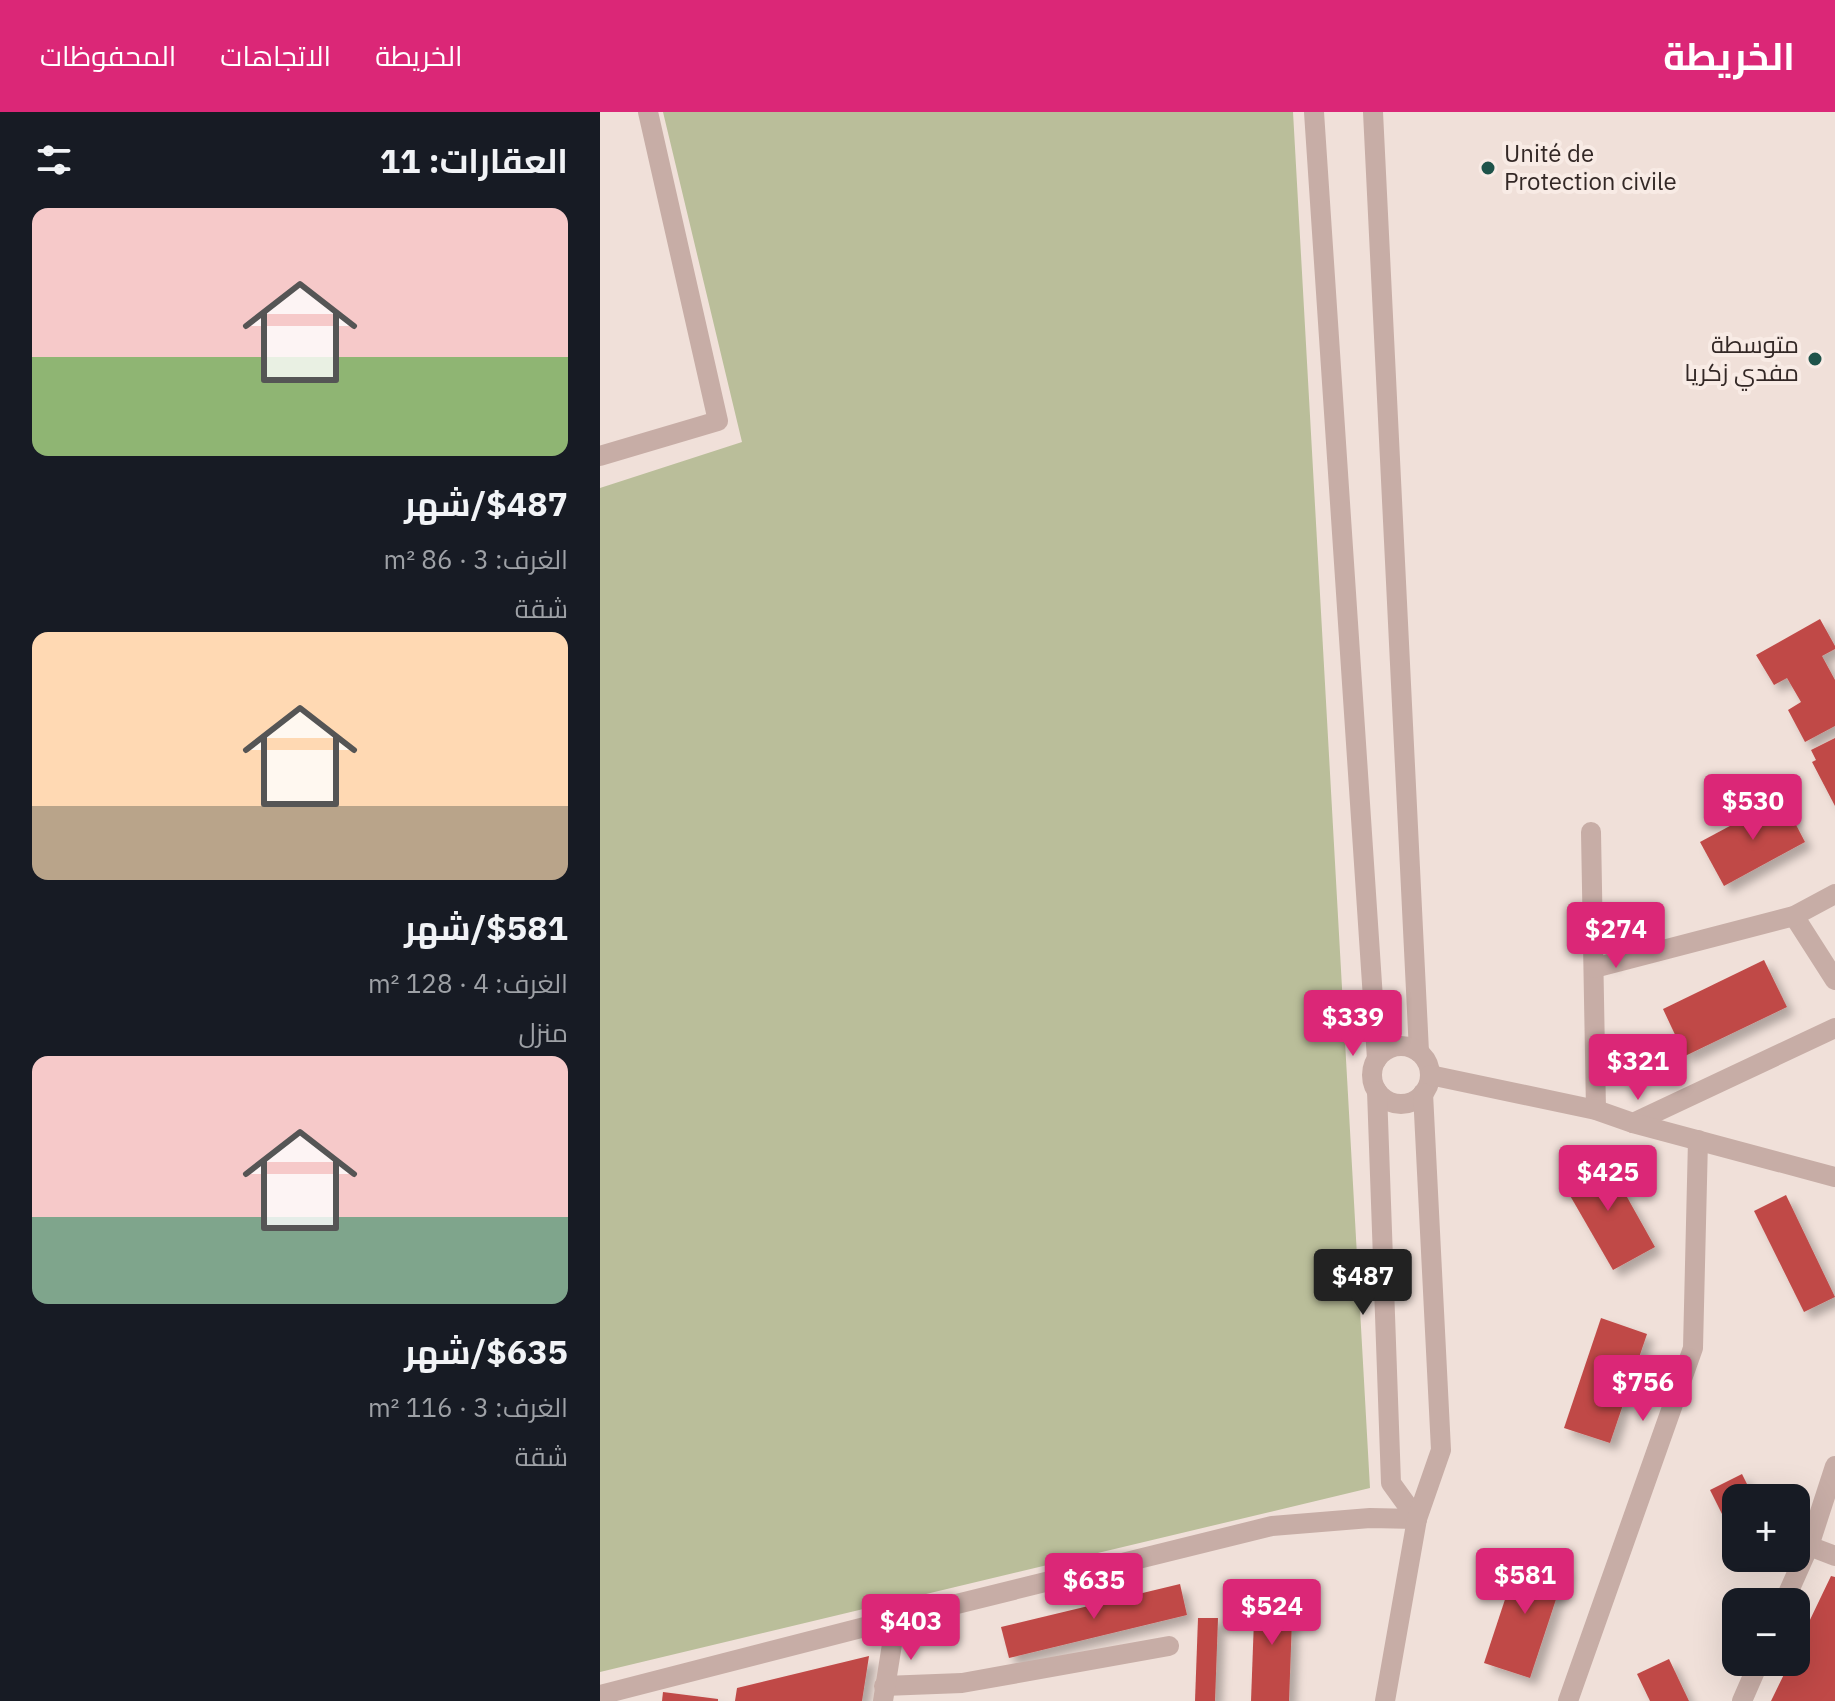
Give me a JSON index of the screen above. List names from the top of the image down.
{
  "places": ["Unité de Protection civile", "متوسطة مفدي زكريا"],
  "page": {
    "header": "الخريطة",
    "nav": ["الخريطة", "الاتجاهات", "المحفوظات"],
    "heading": "العقارات: 11",
    "list": [
      {
        "name": "$487/شهر",
        "note": "الغرف: 3 · 86 m² · شقة"
      },
      {
        "name": "$581/شهر",
        "note": "الغرف: 4 · 128 m² · منزل"
      },
      {
        "name": "$635/شهر",
        "note": "الغرف: 3 · 116 m² · شقة"
      }
    ],
    "price": [
      "$530",
      "$274",
      "$339",
      "$321",
      "$425",
      "$487",
      "$756",
      "$581",
      "$635",
      "$524",
      "$403"
    ],
    "map_buttons": ["+", "−"]
  }
}
